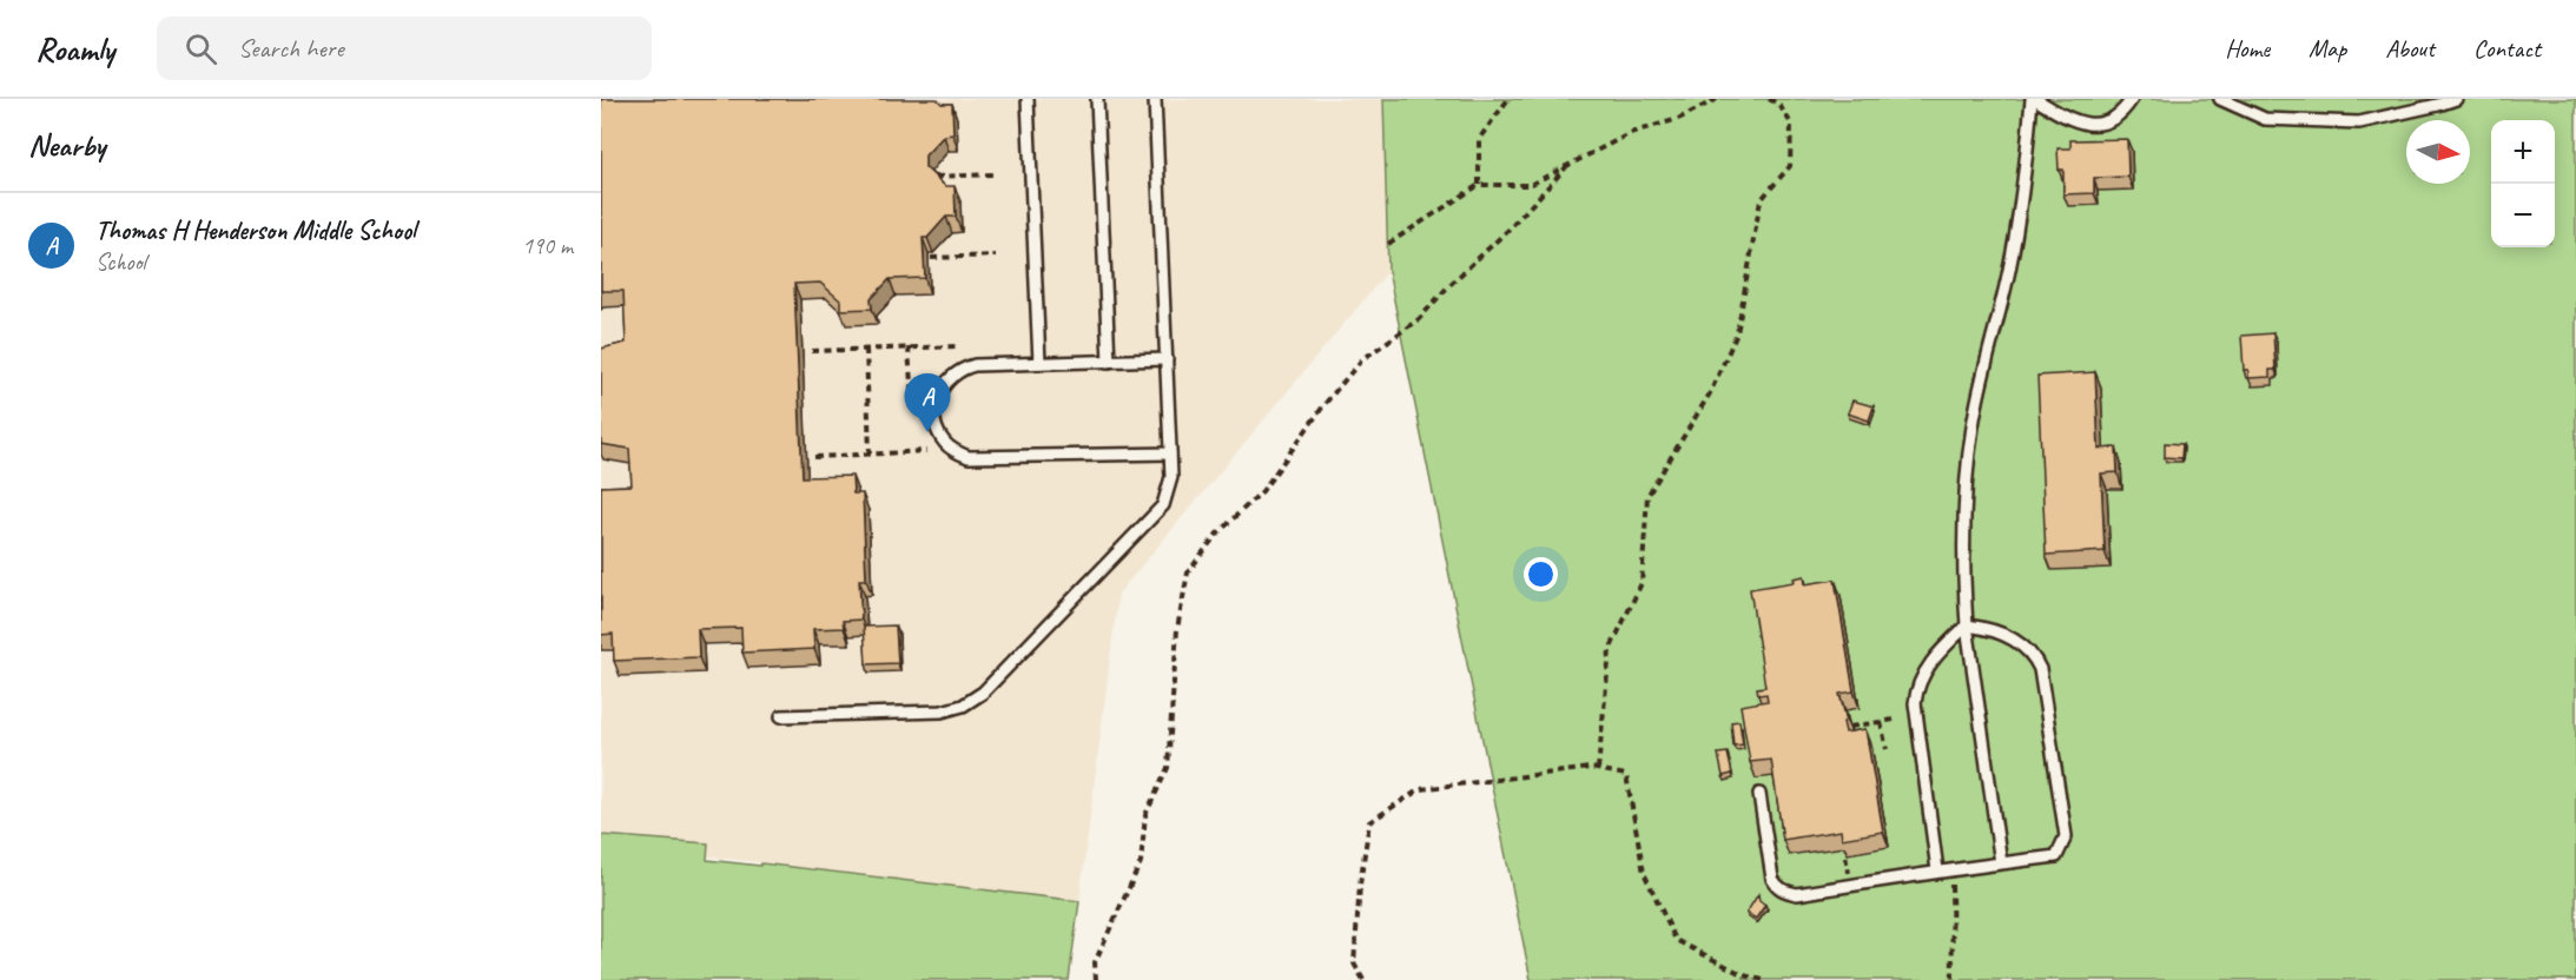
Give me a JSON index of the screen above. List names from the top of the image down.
{
  "north": "right",
  "page": {
    "header": "Roamly",
    "search": "Search here",
    "nav": [
      "Home",
      "Map",
      "About",
      "Contact"
    ],
    "heading": "Nearby",
    "map_buttons": ["+", "−"],
    "list": [
      {
        "mark": "A",
        "name": "Thomas H Henderson Middle School",
        "note": "School",
        "value": "190 m"
      }
    ],
    "pins": "A"
  }
}
